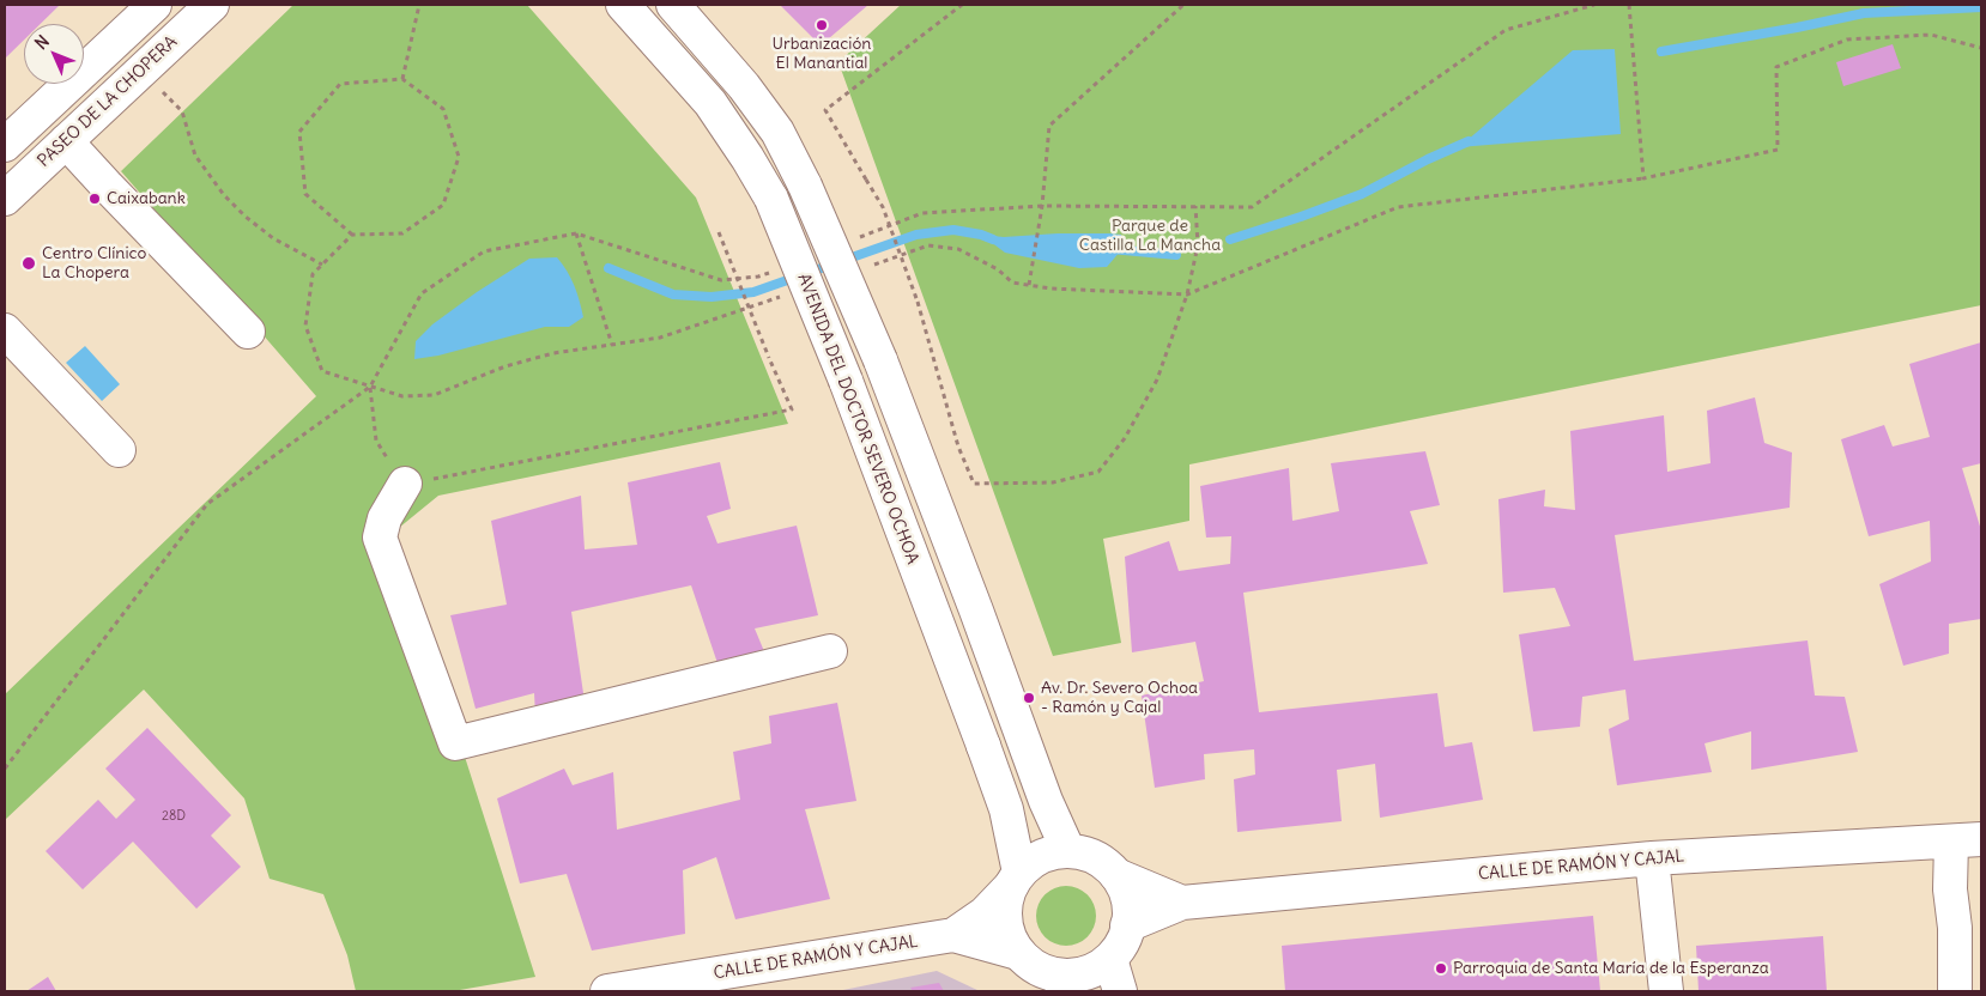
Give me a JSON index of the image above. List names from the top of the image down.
{
  "streets": {
    "street": ["PASEO DE LA CHOPERA", "AVENIDA DEL DOCTOR SEVERO OCHOA", "CALLE DE RAMÓN Y CAJAL"]
  },
  "crossings": [
    ["AVENIDA DEL DOCTOR SEVERO OCHOA", "CALLE DE RAMÓN Y CAJAL"]
  ],
  "parks": ["Parque de Castilla La Mancha"],
  "places": [
    "Urbanización El Manantial",
    "Caixabank",
    "Centro Clínico La Chopera",
    "Av. Dr. Severo Ochoa - Ramón y Cajal",
    "Parroquia de Santa María de la Esperanza"
  ],
  "house_numbers": ["28D"],
  "north": "top left"
}
